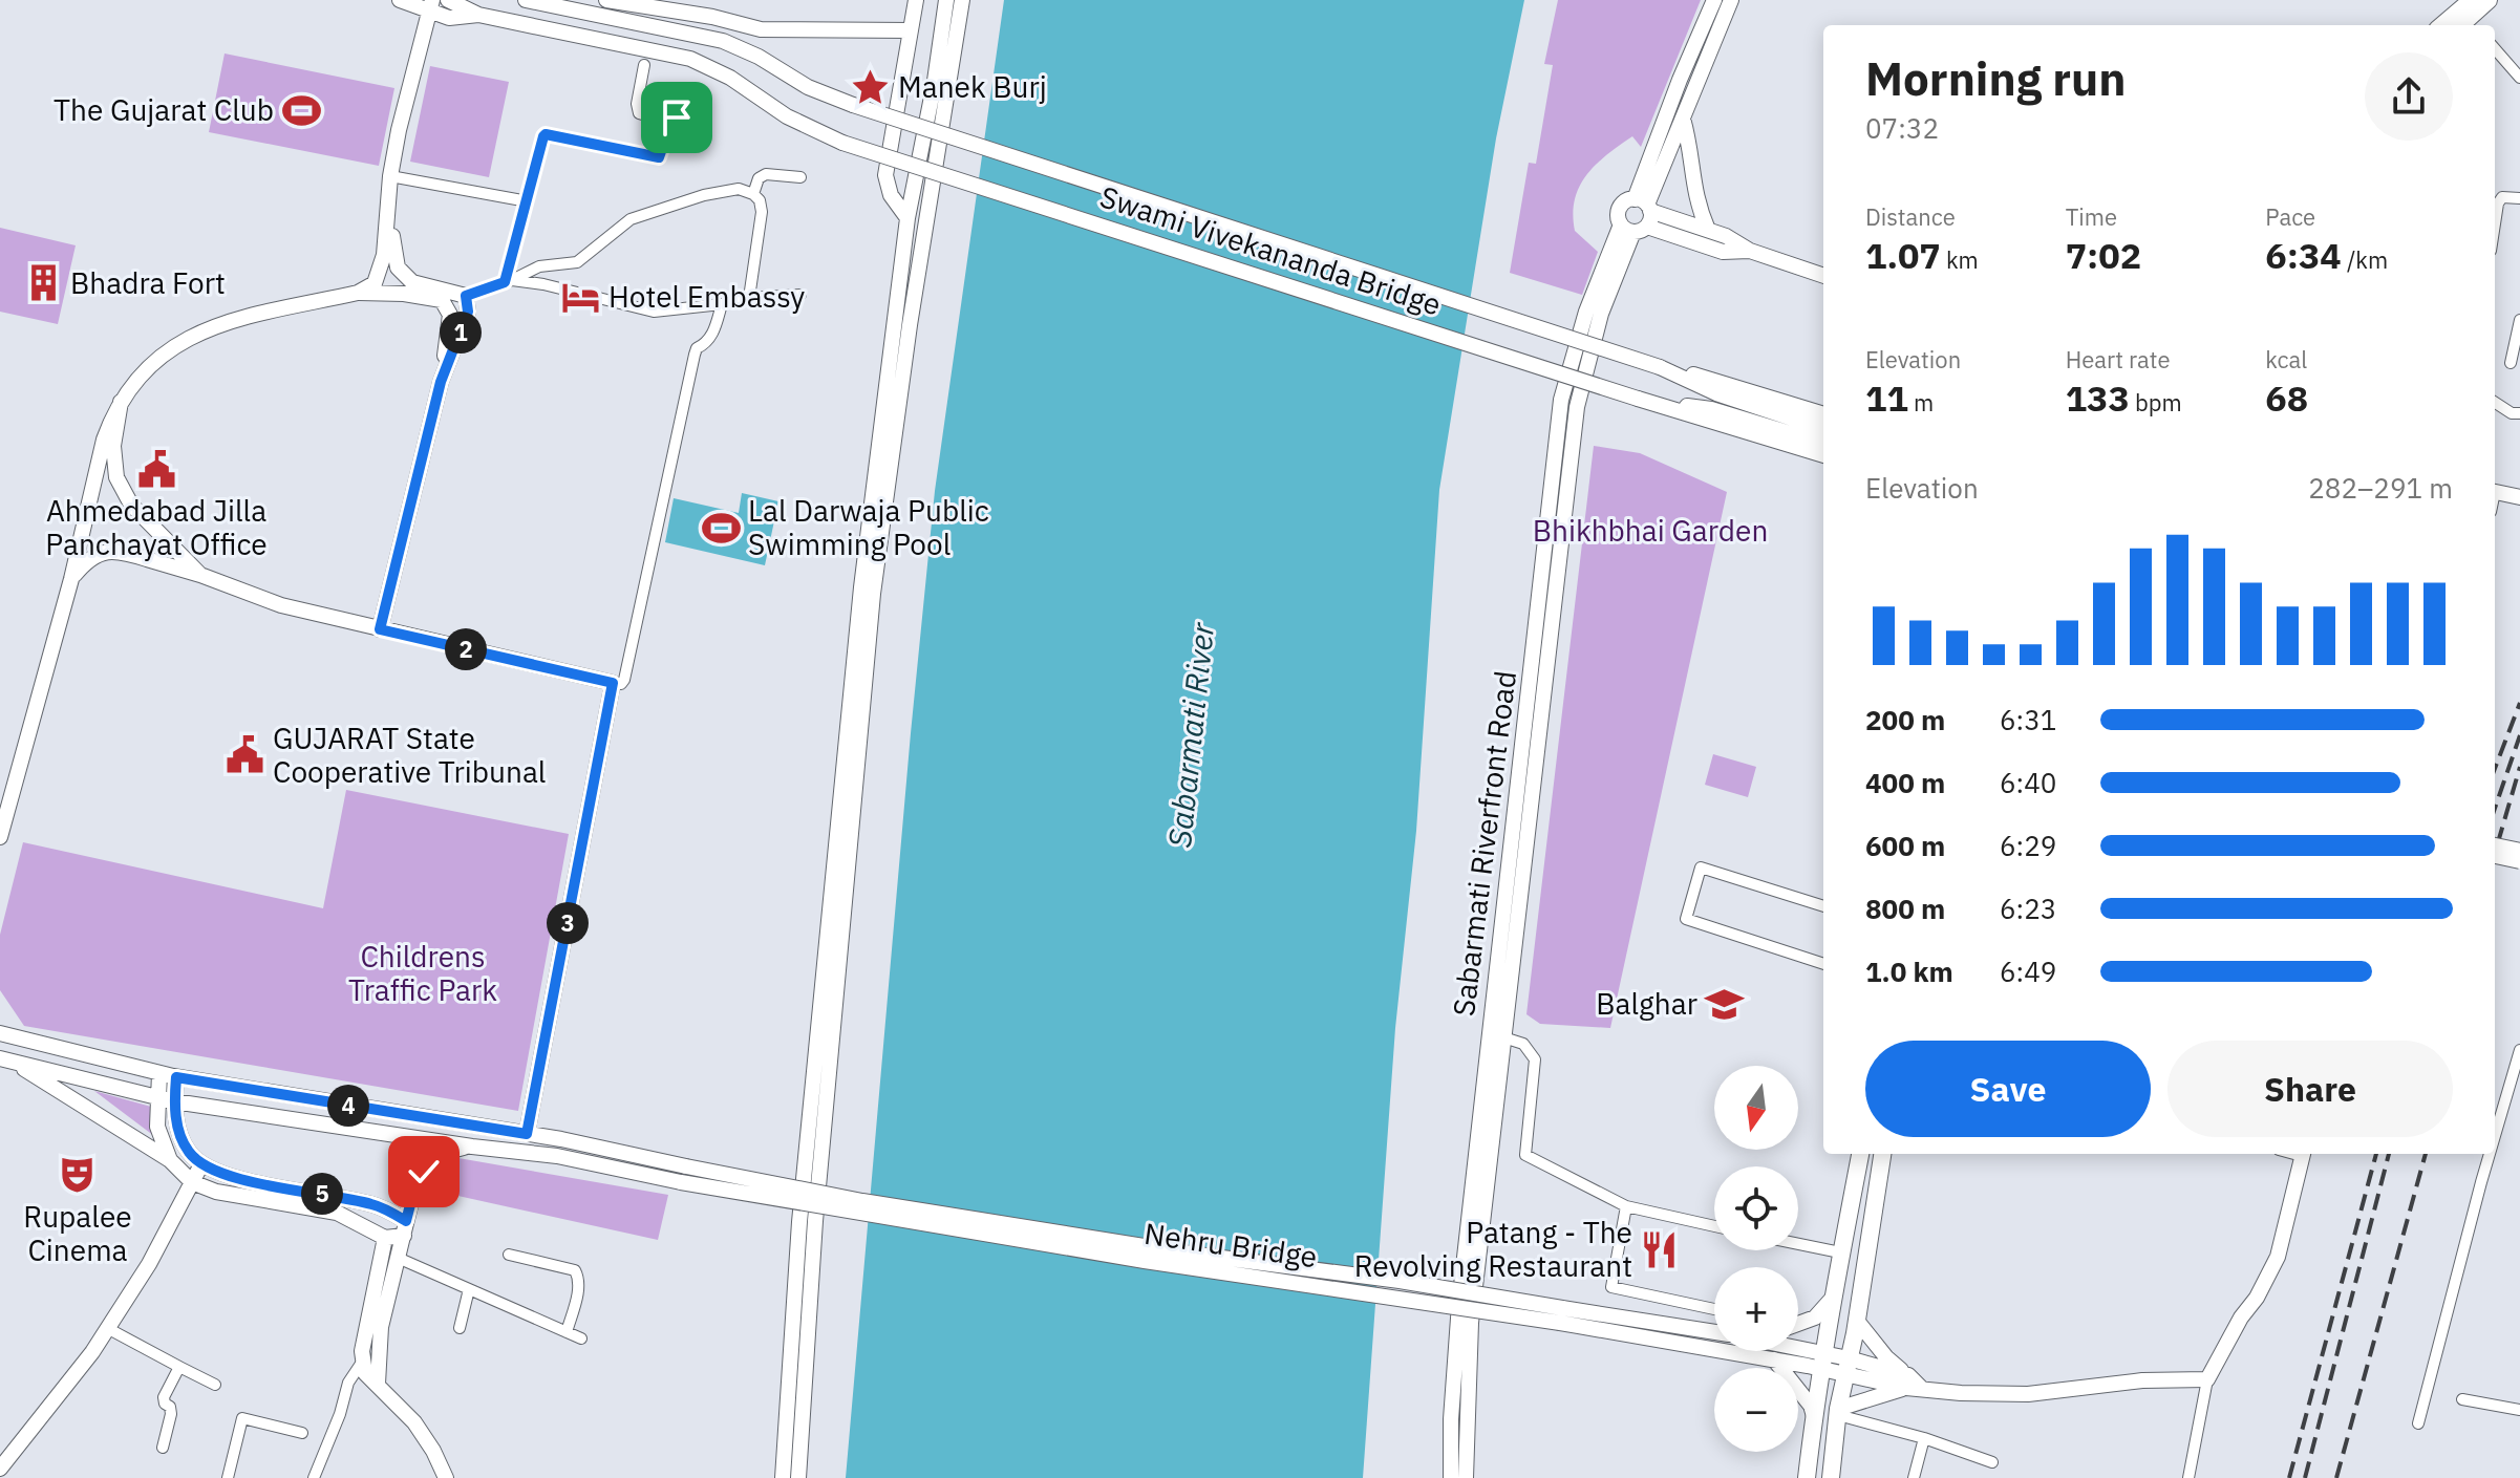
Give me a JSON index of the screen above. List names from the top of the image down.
{
  "streets": {
    "main road": ["Swami Vivekananda Bridge", "Sabarmati Riverfront Road", "Nehru Bridge"]
  },
  "water": ["Sabarmati River"],
  "parks": ["Bhikhbhai Garden", "Childrens Traffic Park"],
  "places": {
    "place": ["Manek Burj"],
    "sports": ["The Gujarat Club", "Lal Darwaja Public Swimming Pool"],
    "building": ["Bhadra Fort"],
    "hotel": ["Hotel Embassy"],
    "public building": ["Ahmedabad Jilla Panchayat Office", "GUJARAT State Cooperative Tribunal"],
    "school or university": ["Balghar"],
    "theatre": ["Rupalee Cinema"],
    "restaurant": ["Patang - The Revolving Restaurant"]
  },
  "north": "bottom",
  "page": {
    "heading": ["Morning run", "07:32"],
    "stats": [
      ["Distance", "1.07 km"],
      ["Time", "7:02"],
      ["Pace", "6:34 /km"],
      ["Elevation", "11 m"],
      ["Heart rate", "133 bpm"],
      ["kcal", "68"]
    ],
    "pins": [
      "1",
      "2",
      "3",
      "4",
      "5"
    ],
    "chart": ["Elevation", "282–291 m"],
    "list": [
      {
        "name": "200 m",
        "note": "6:31"
      },
      {
        "name": "400 m",
        "note": "6:40"
      },
      {
        "name": "600 m",
        "note": "6:29"
      },
      {
        "name": "800 m",
        "note": "6:23"
      },
      {
        "name": "1.0 km",
        "note": "6:49"
      }
    ],
    "buttons": ["Save", "Share"],
    "map_buttons": ["+", "−"]
  }
}
